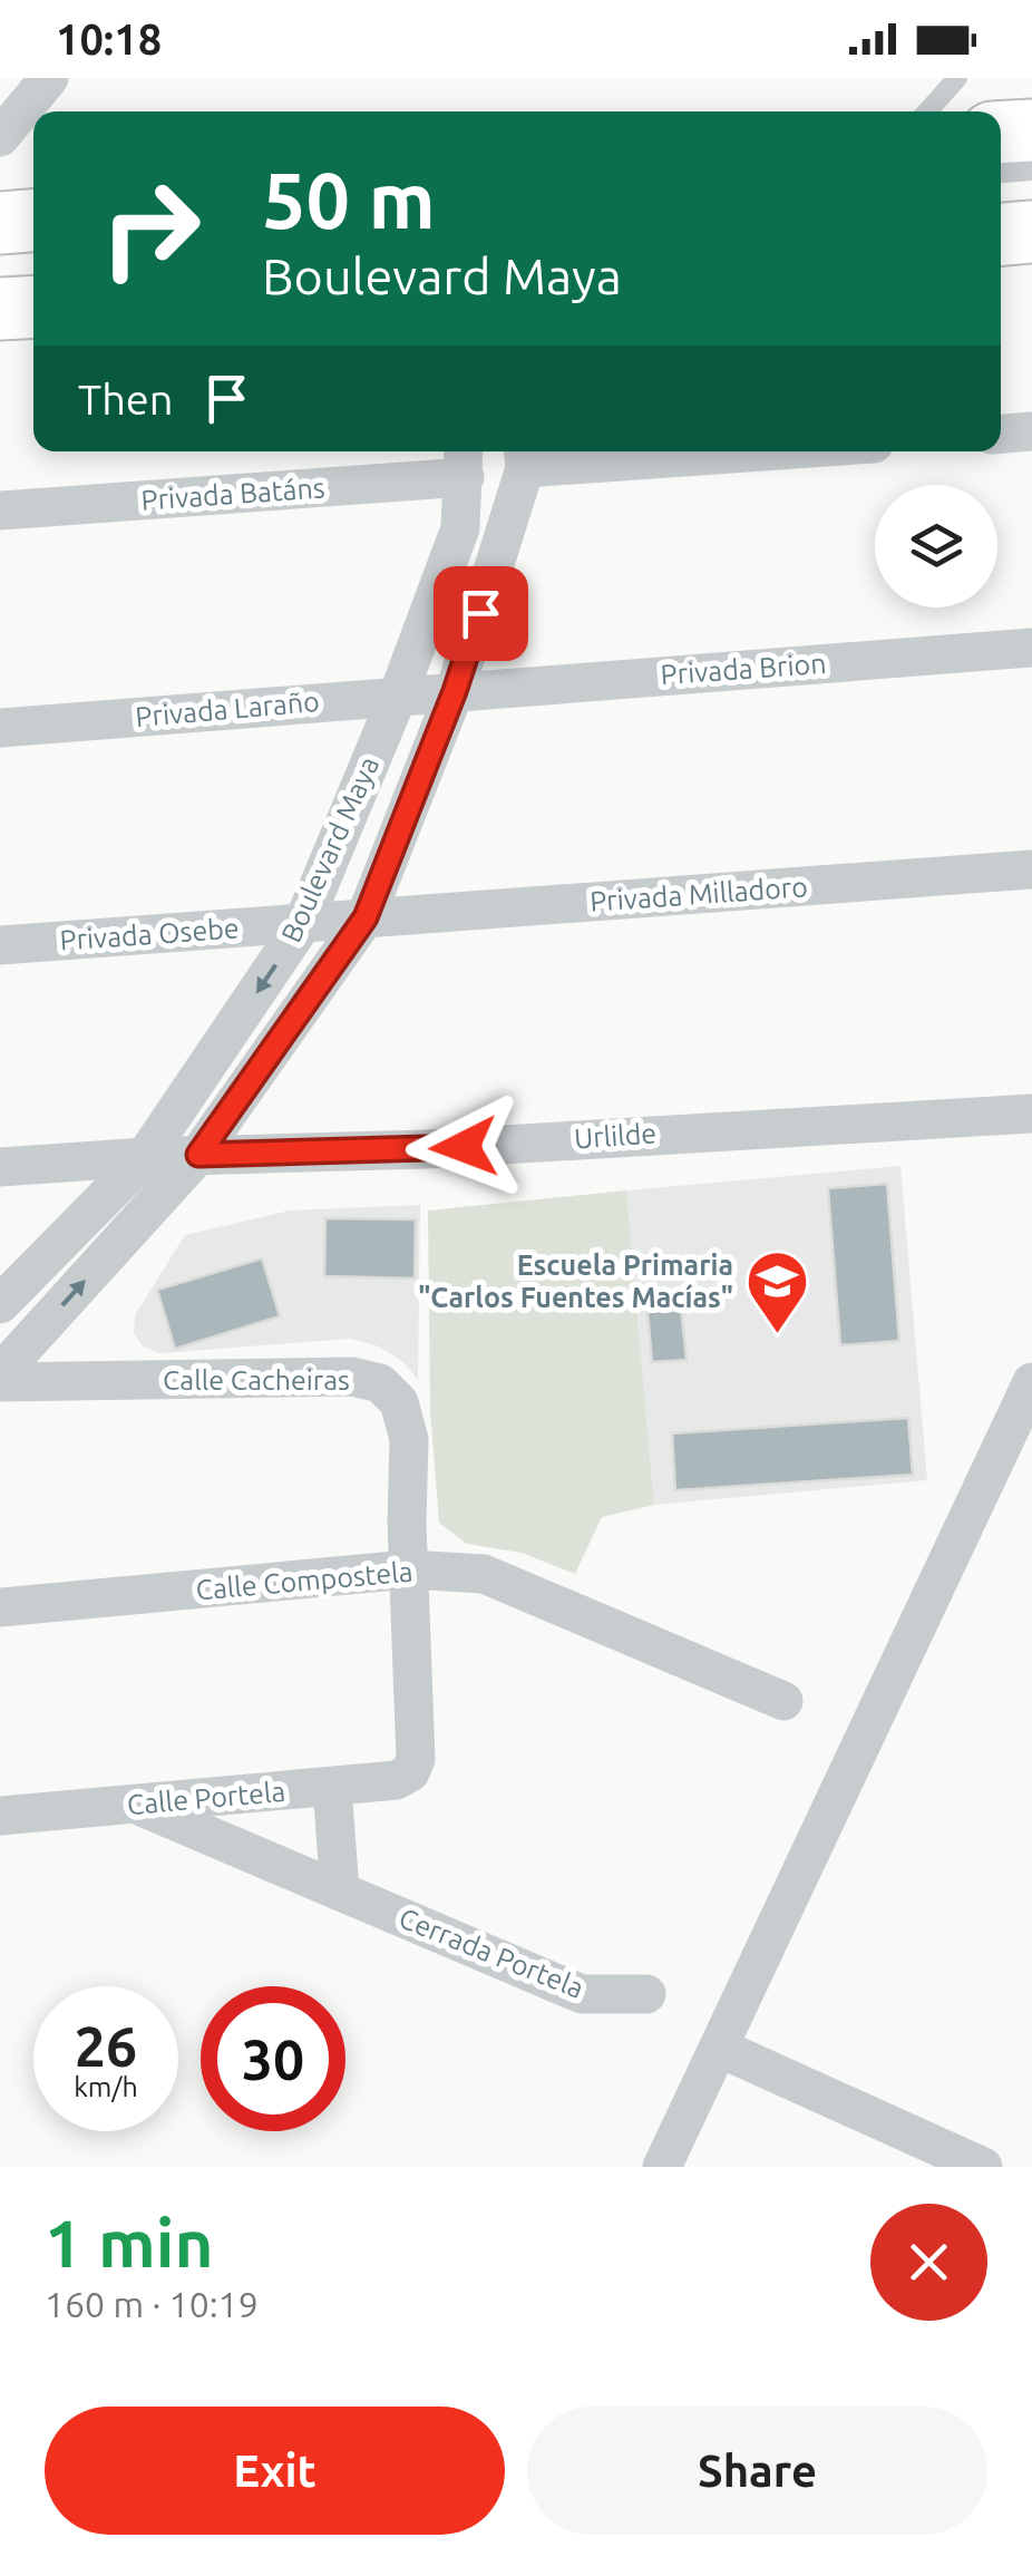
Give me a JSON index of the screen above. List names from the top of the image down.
{
  "streets": {
    "street": [
      "Privada Batáns",
      "Privada Brion",
      "Privada Laraño",
      "Boulevard Maya",
      "Privada Milladoro",
      "Privada Osebe",
      "Urlilde",
      "Calle Cacheiras",
      "Calle Compostela",
      "Calle Portela",
      "Cerrada Portela"
    ]
  },
  "crossings": [
    ["Privada Batáns", "Boulevard Maya"],
    ["Privada Brion", "Privada Laraño"],
    ["Privada Brion", "Boulevard Maya"],
    ["Privada Laraño", "Boulevard Maya"],
    ["Boulevard Maya", "Privada Milladoro"],
    ["Boulevard Maya", "Privada Osebe"],
    ["Boulevard Maya", "Urlilde"],
    ["Privada Milladoro", "Privada Osebe"],
    ["Calle Cacheiras", "Calle Compostela"],
    ["Calle Cacheiras", "Calle Portela"],
    ["Calle Portela", "Cerrada Portela"]
  ],
  "places": {
    "school or university": ["Escuela Primaria \"Carlos Fuentes Macías\""]
  },
  "page": {
    "status": "10:18",
    "turn": ["50 m", "Boulevard Maya"],
    "then": "Then",
    "speed": "26 km/h",
    "limit": "30",
    "heading": ["1 min", "160 m · 10:19"],
    "buttons": ["Exit", "Share"]
  }
}
